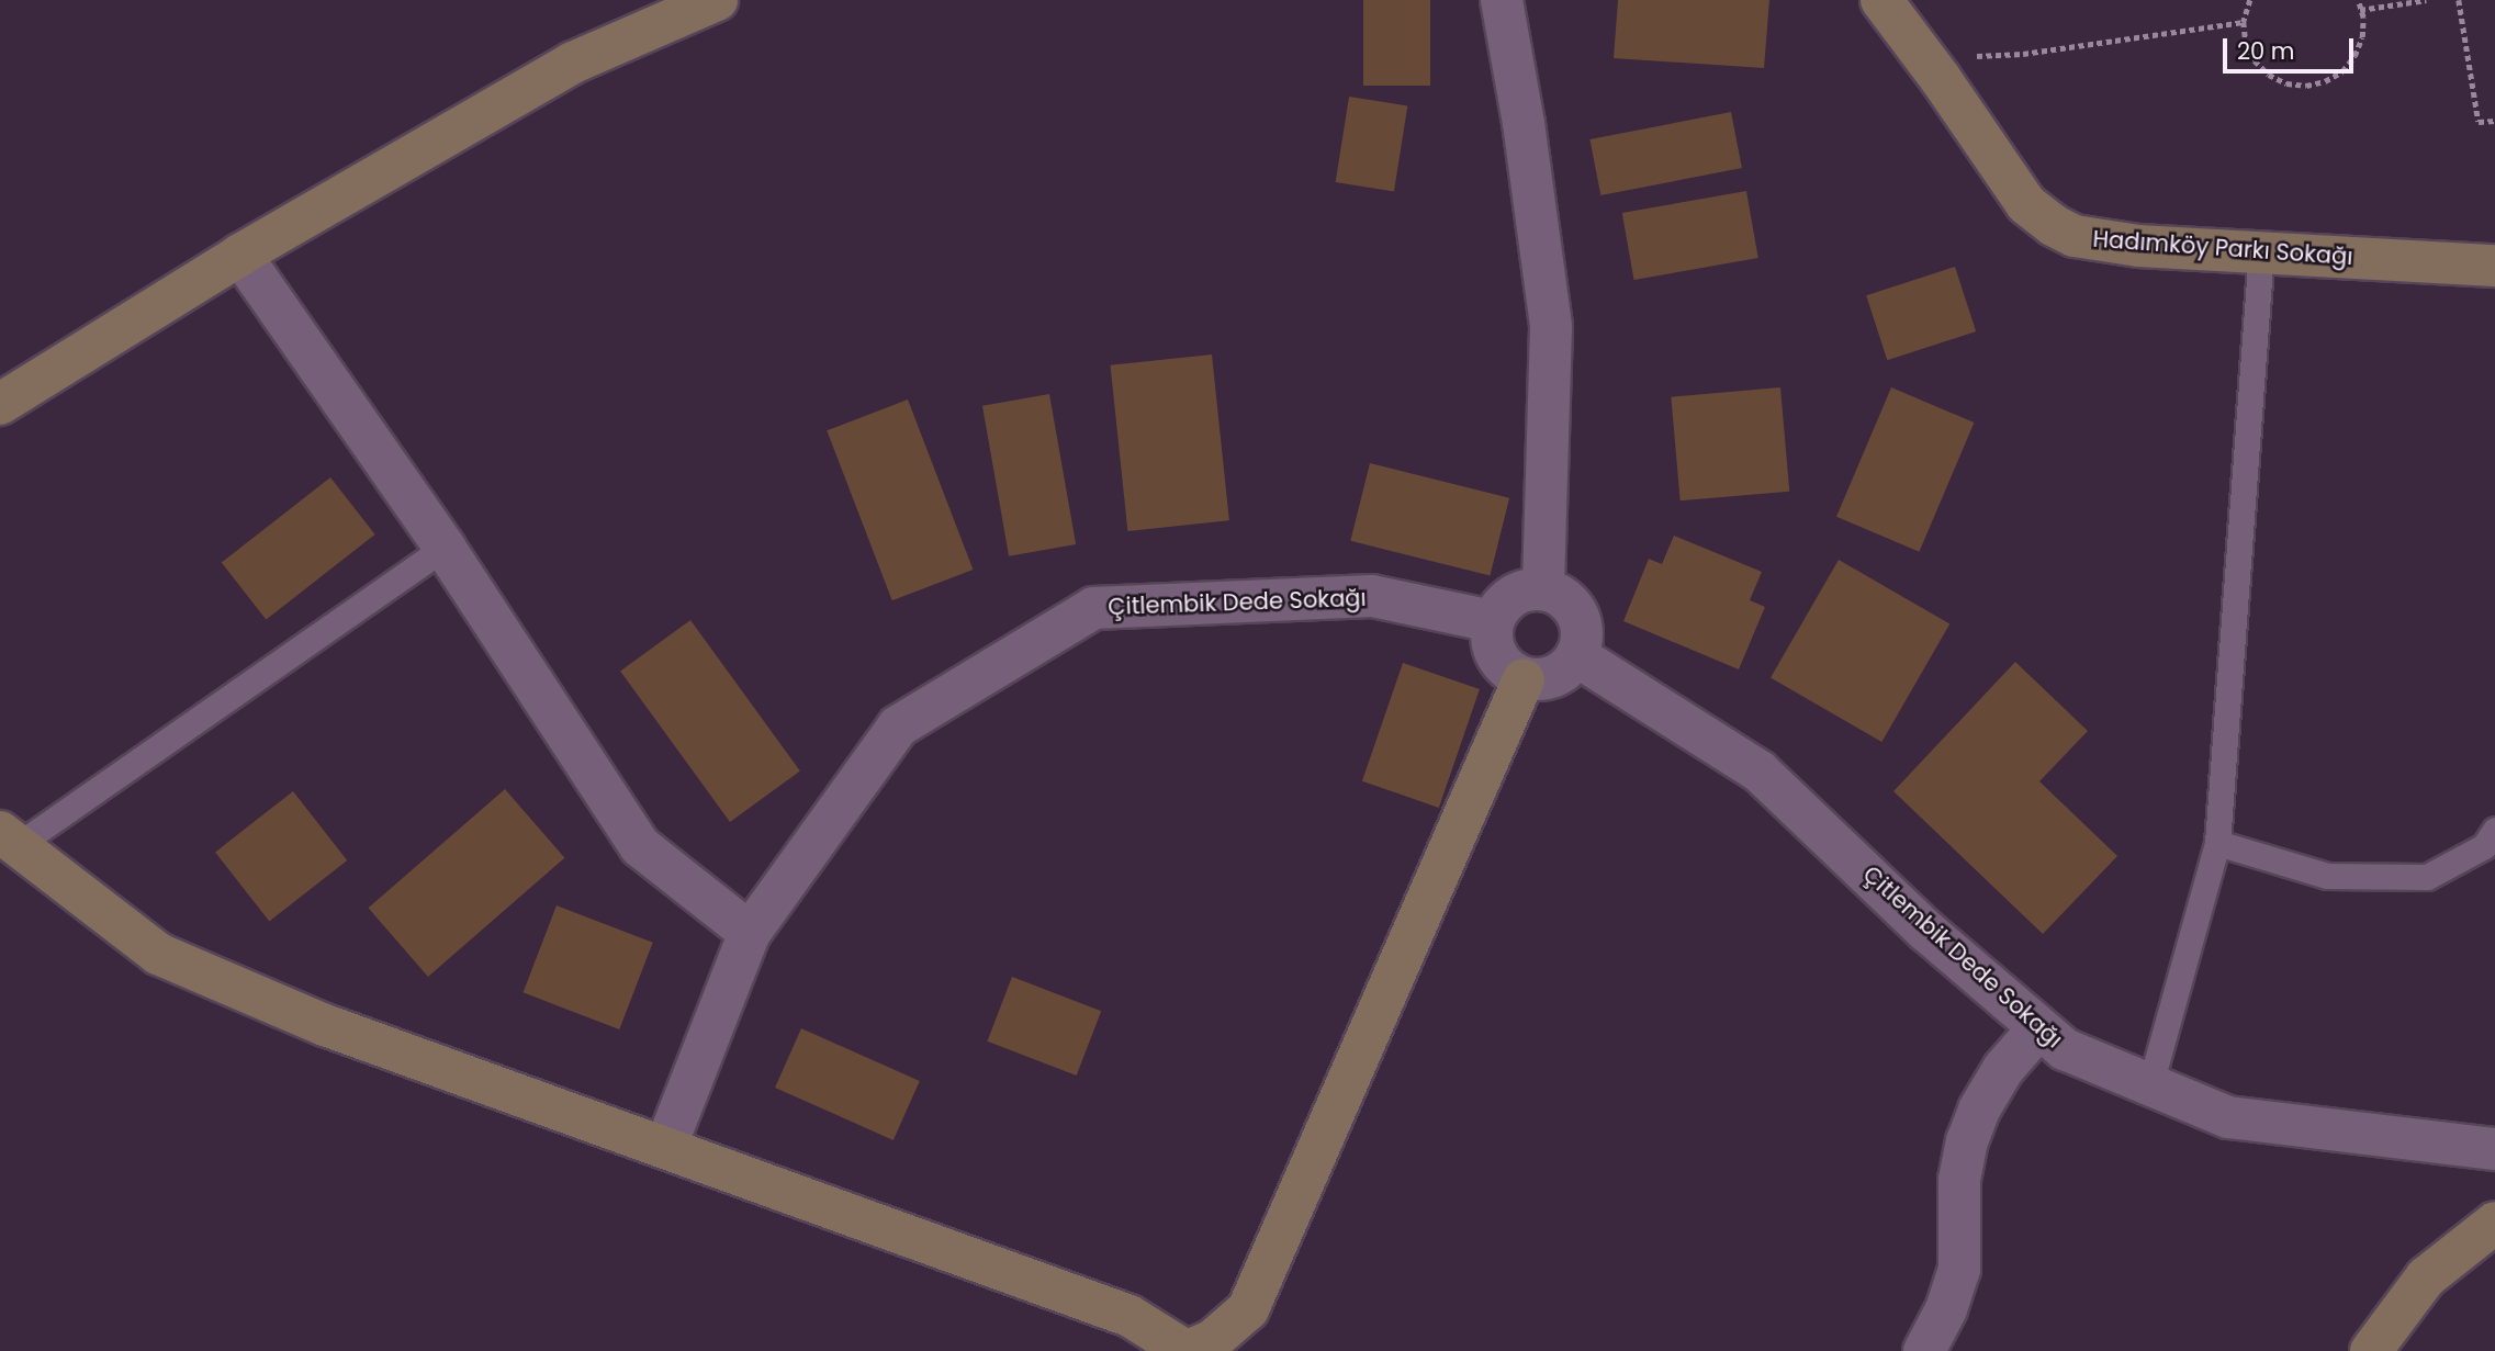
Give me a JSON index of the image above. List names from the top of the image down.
{
  "streets": {
    "main road": ["Hadımköy Parkı Sokağı"],
    "street": ["Çitlembik Dede Sokağı"]
  },
  "scale_bar": "20 m"
}
